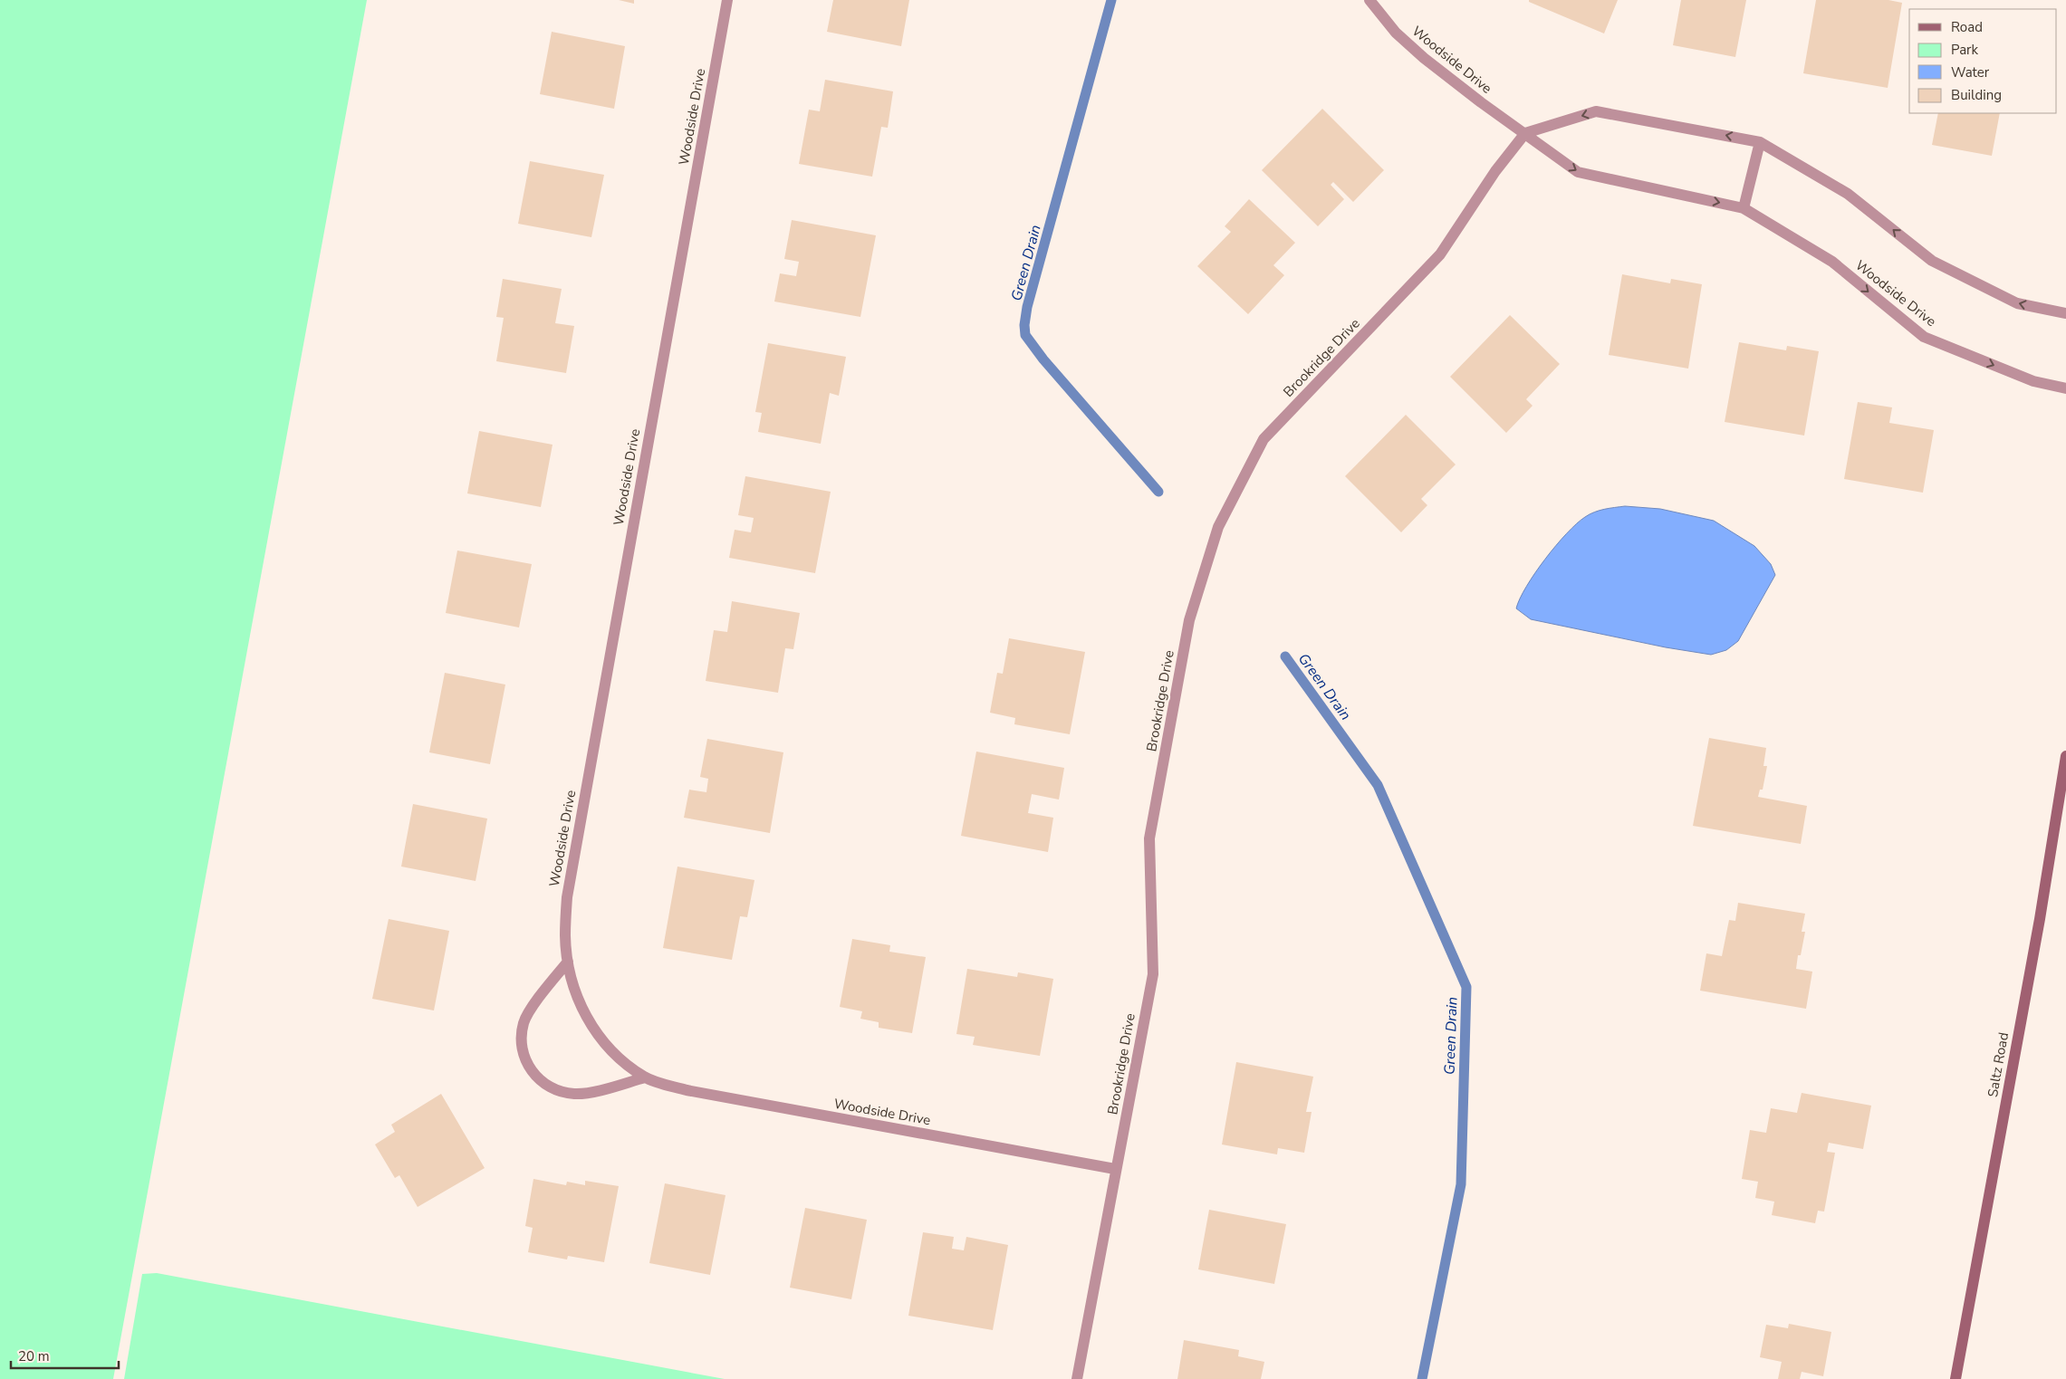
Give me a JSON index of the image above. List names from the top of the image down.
{
  "streets": {
    "street": ["Woodside Drive", "Brookridge Drive", "Saltz Road"]
  },
  "crossings": [
    ["Woodside Drive", "Brookridge Drive"]
  ],
  "water": ["Green Drain"],
  "legend": [
    "Road",
    "Park",
    "Water",
    "Building"
  ],
  "scale_bar": "20 m"
}
